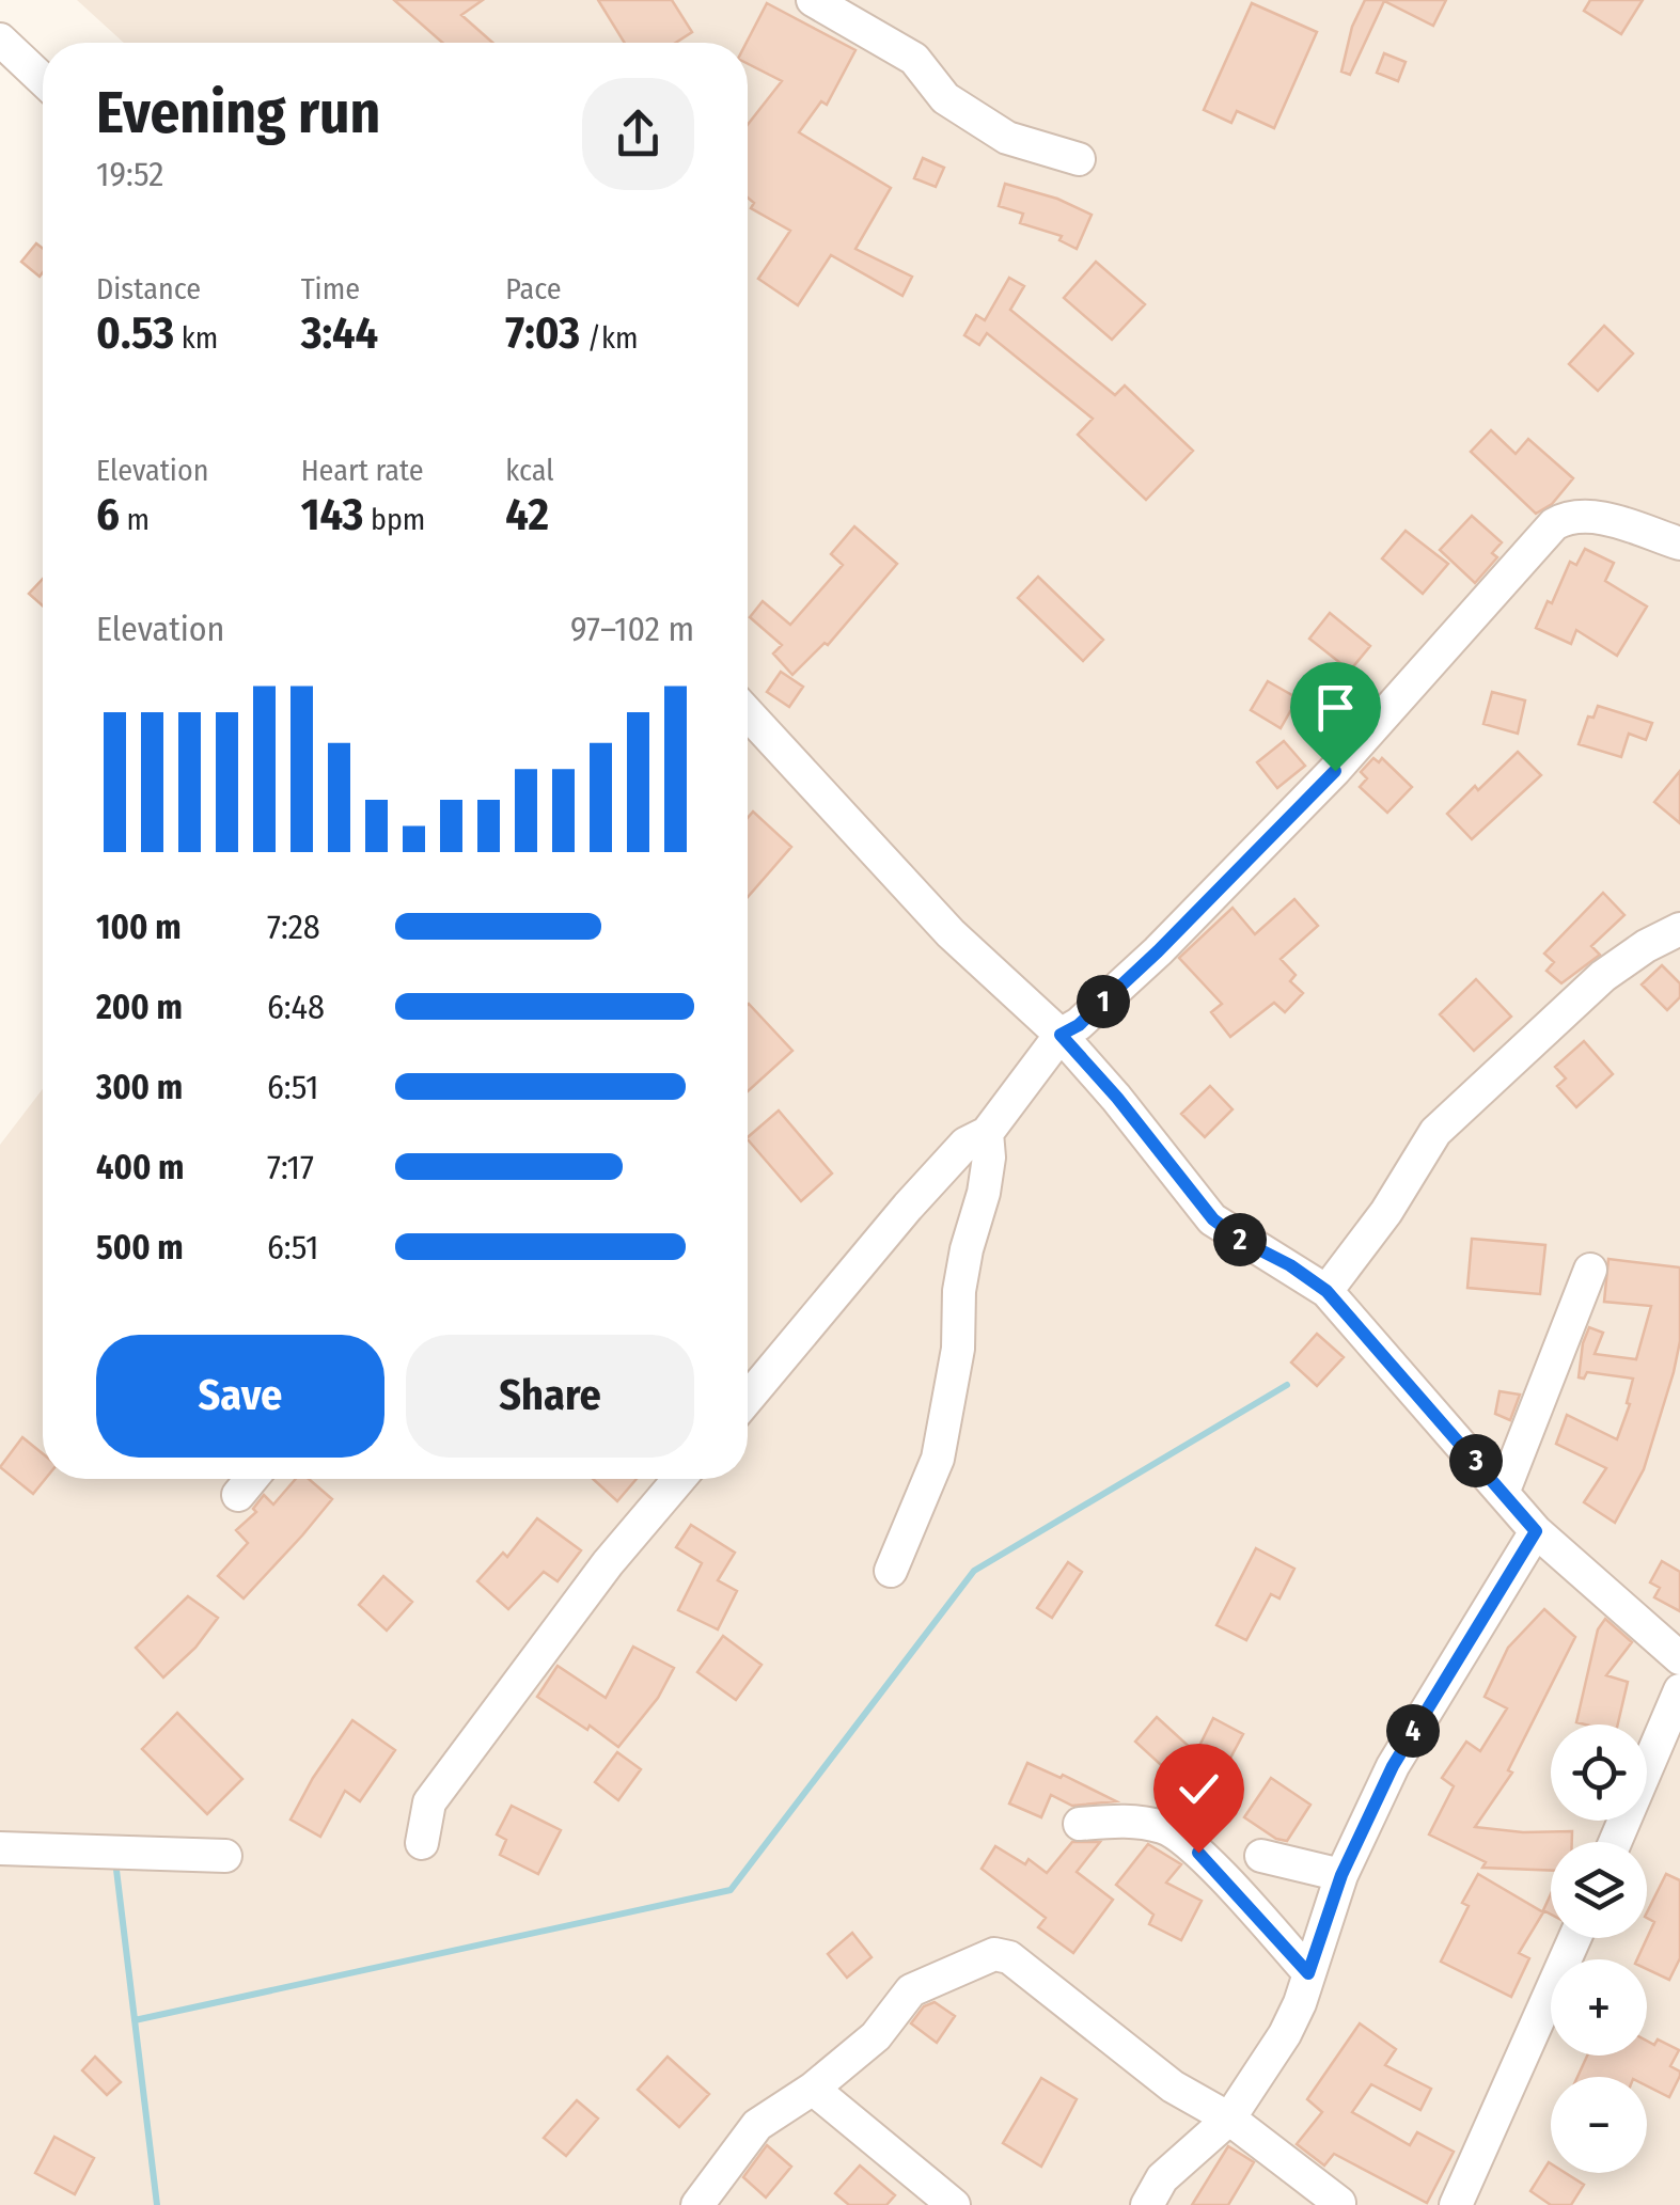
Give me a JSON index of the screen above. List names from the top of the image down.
{
  "page": {
    "heading": ["Evening run", "19:52"],
    "stats": [
      ["Distance", "0.53 km"],
      ["Time", "3:44"],
      ["Pace", "7:03 /km"],
      ["Elevation", "6 m"],
      ["Heart rate", "143 bpm"],
      ["kcal", "42"]
    ],
    "chart": ["Elevation", "97–102 m"],
    "list": [
      {
        "name": "100 m",
        "note": "7:28"
      },
      {
        "name": "200 m",
        "note": "6:48"
      },
      {
        "name": "300 m",
        "note": "6:51"
      },
      {
        "name": "400 m",
        "note": "7:17"
      },
      {
        "name": "500 m",
        "note": "6:51"
      }
    ],
    "pins": [
      "1",
      "2",
      "3",
      "4"
    ],
    "buttons": ["Save", "Share"],
    "map_buttons": ["+", "−"]
  }
}
